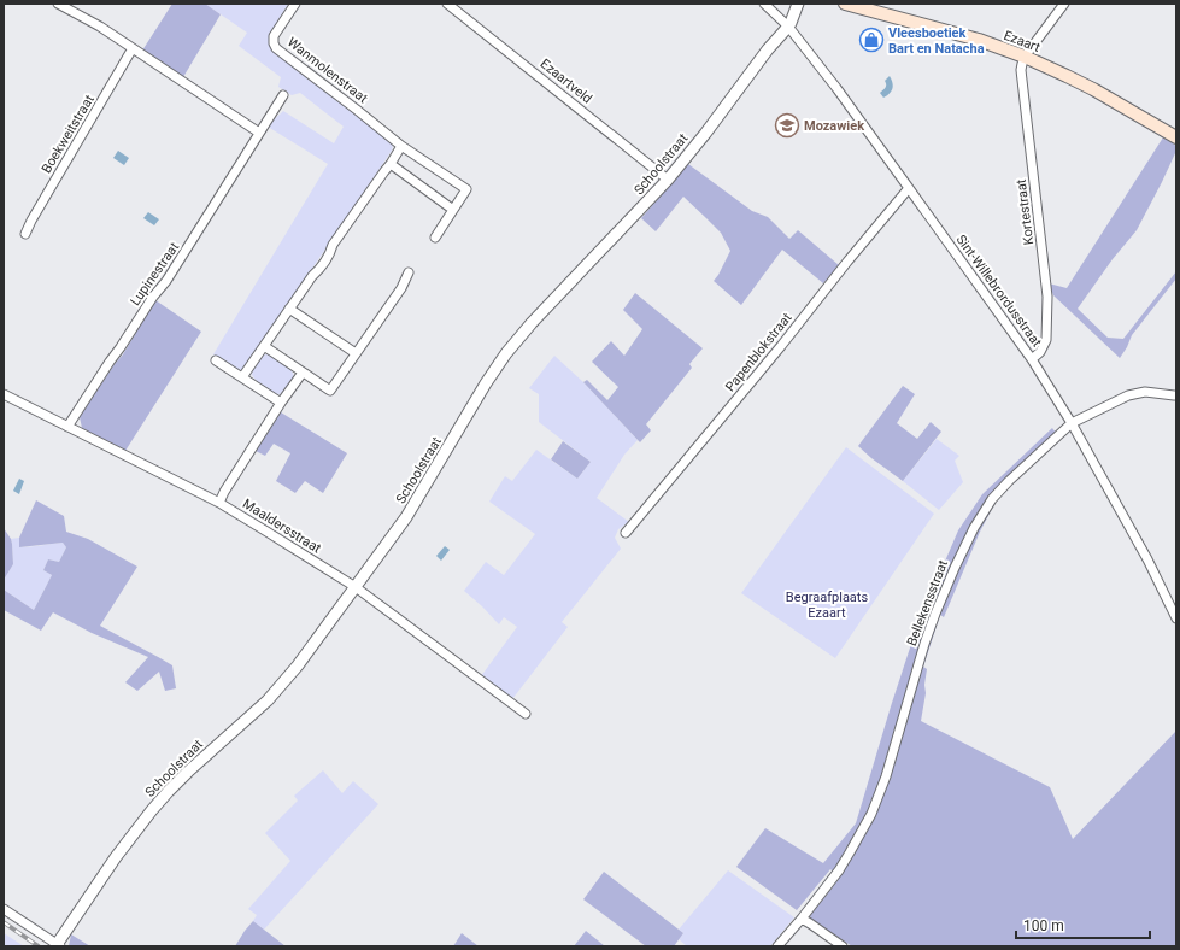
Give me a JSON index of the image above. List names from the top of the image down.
{
  "streets": {
    "main road": ["Ezaart"],
    "street": [
      "Wanmolenstraat",
      "Ezaartveld",
      "Boekweitstraat",
      "Schoolstraat",
      "Kortestraat",
      "Lupinestraat",
      "Sint-Willebrordusstraat",
      "Papenblokstraat",
      "Maaldersstraat",
      "Bellekensstraat"
    ]
  },
  "crossings": [
    ["Ezaart", "Kortestraat"],
    ["Ezaartveld", "Schoolstraat"],
    ["Schoolstraat", "Sint-Willebrordusstraat"],
    ["Schoolstraat", "Maaldersstraat"],
    ["Kortestraat", "Sint-Willebrordusstraat"],
    ["Lupinestraat", "Maaldersstraat"],
    ["Sint-Willebrordusstraat", "Papenblokstraat"],
    ["Sint-Willebrordusstraat", "Bellekensstraat"]
  ],
  "parks": ["Begraafplaats Ezaart"],
  "places": {
    "shop": ["Vleesboetiek Bart en Natacha"],
    "school or university": ["Mozawiek"]
  },
  "scale_bar": "100 m"
}
